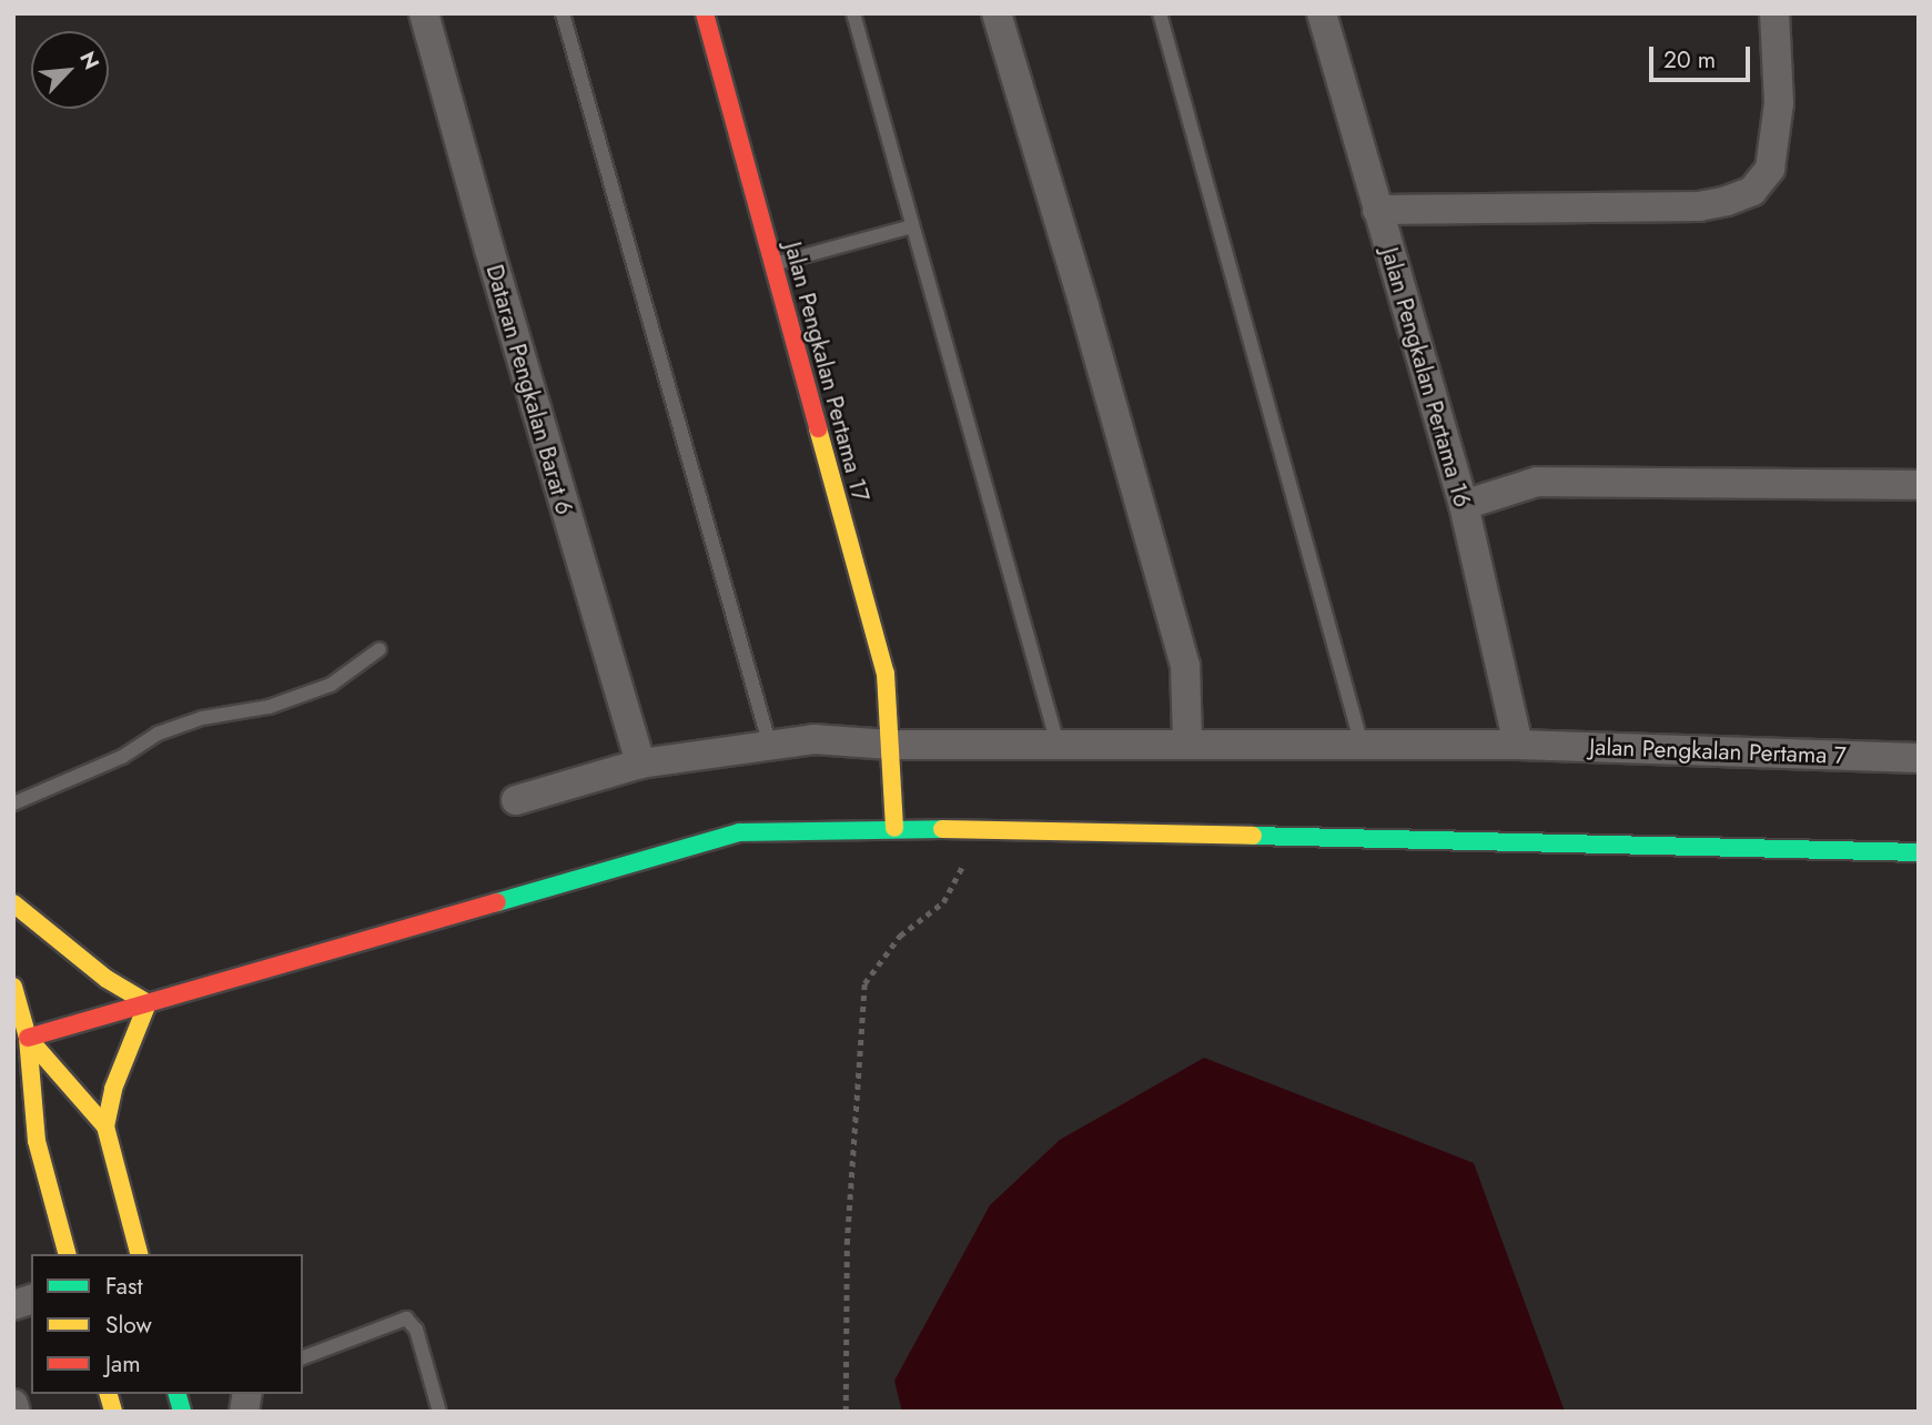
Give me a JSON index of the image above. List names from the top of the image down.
{
  "streets": {
    "street": [
      "Jalan Pengkalan Pertama 17",
      "Jalan Pengkalan Pertama 16",
      "Dataran Pengkalan Barat 6",
      "Jalan Pengkalan Pertama 7"
    ]
  },
  "crossings": [
    ["Jalan Pengkalan Pertama 17", "Jalan Pengkalan Pertama 7"],
    ["Jalan Pengkalan Pertama 16", "Jalan Pengkalan Pertama 7"],
    ["Dataran Pengkalan Barat 6", "Jalan Pengkalan Pertama 7"]
  ],
  "legend": ["Fast", "Slow", "Jam"],
  "scale_bar": "20 m",
  "north": "top right"
}
